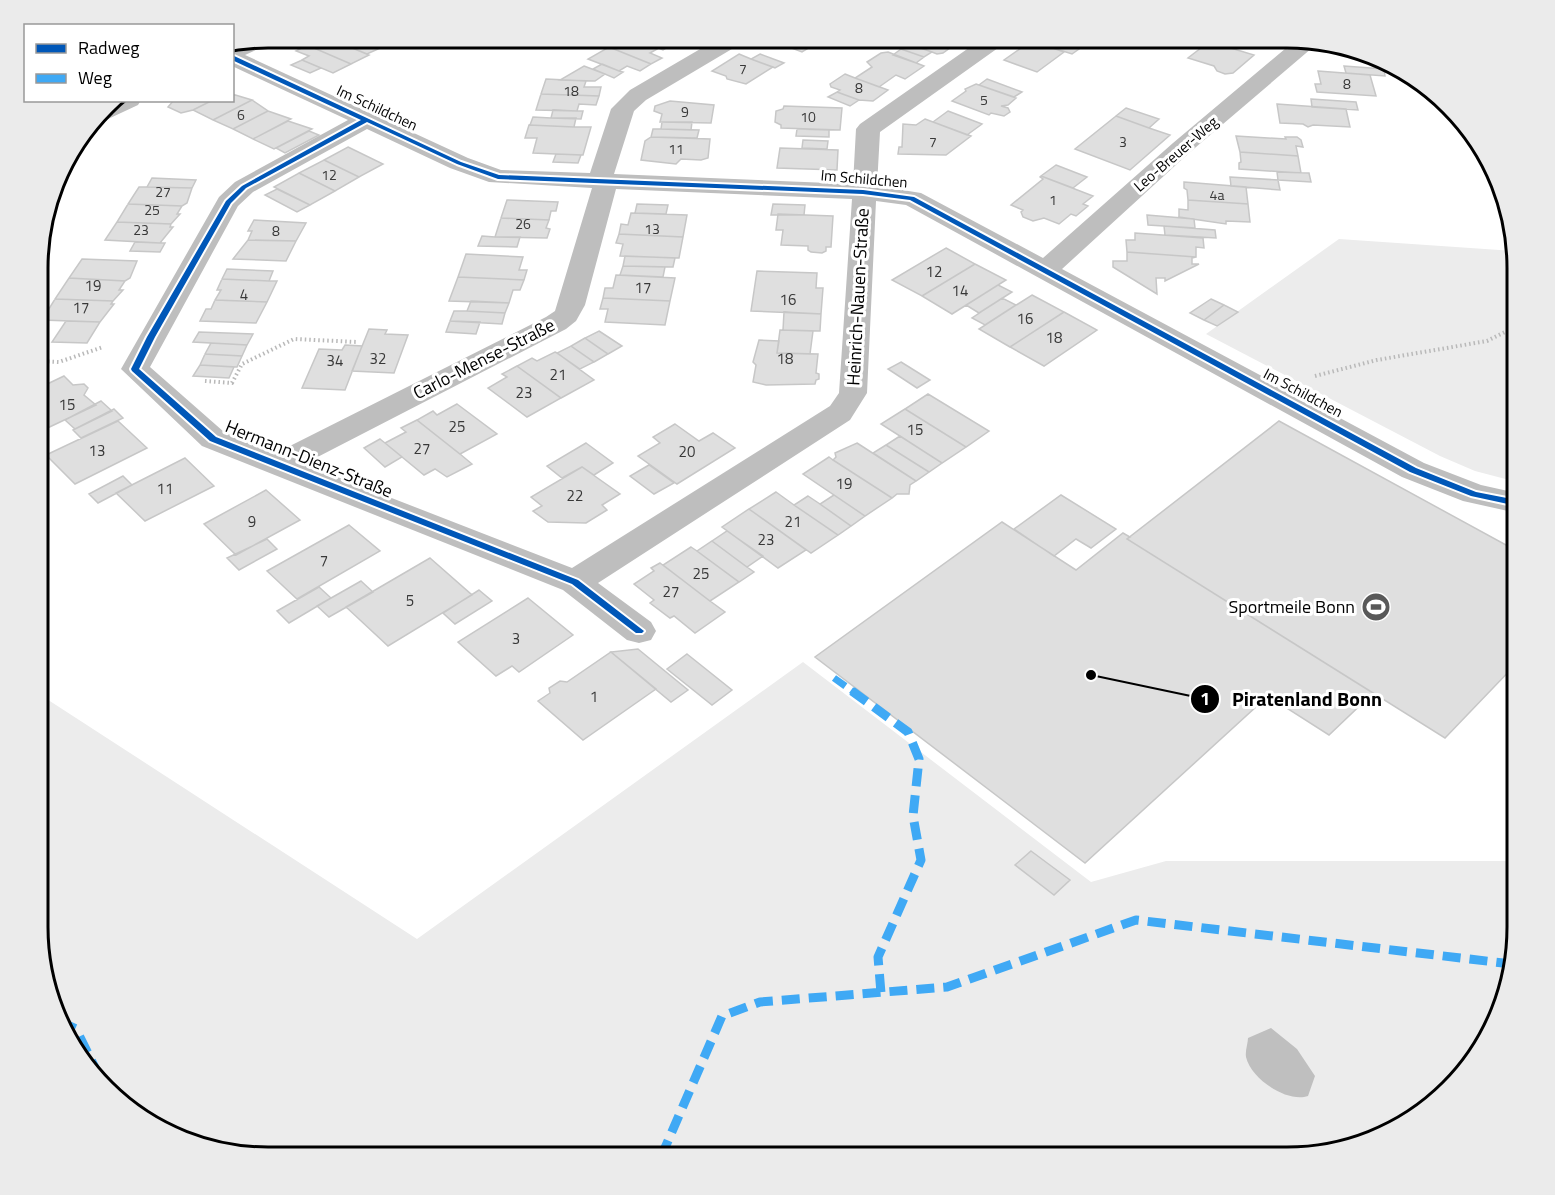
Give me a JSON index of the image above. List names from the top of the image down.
{
  "streets": {
    "street": [
      "Im Schildchen",
      "Leo-Breuer-Weg",
      "Heinrich-Nauen-Straße",
      "Carlo-Mense-Straße",
      "Hermann-Dienz-Straße"
    ]
  },
  "crossings": [
    ["Im Schildchen", "Leo-Breuer-Weg"],
    ["Im Schildchen", "Heinrich-Nauen-Straße"],
    ["Im Schildchen", "Carlo-Mense-Straße"],
    ["Heinrich-Nauen-Straße", "Hermann-Dienz-Straße"],
    ["Carlo-Mense-Straße", "Hermann-Dienz-Straße"]
  ],
  "places": {
    "sports": ["Sportmeile Bonn"],
    "other": ["Piratenland Bonn"]
  },
  "house_numbers": [
    "7",
    "8",
    "8",
    "18",
    "5",
    "9",
    "6",
    "10",
    "7",
    "3",
    "11",
    "12",
    "27",
    "4a",
    "1",
    "25",
    "26",
    "13",
    "23",
    "8",
    "12",
    "19",
    "17",
    "14",
    "4",
    "16",
    "17",
    "16",
    "18",
    "32",
    "18",
    "34",
    "21",
    "23",
    "15",
    "25",
    "15",
    "27",
    "13",
    "20",
    "19",
    "11",
    "22",
    "9",
    "21",
    "23",
    "7",
    "25",
    "27",
    "5",
    "3",
    "1"
  ],
  "legend": ["Radweg", "Weg"]
}
